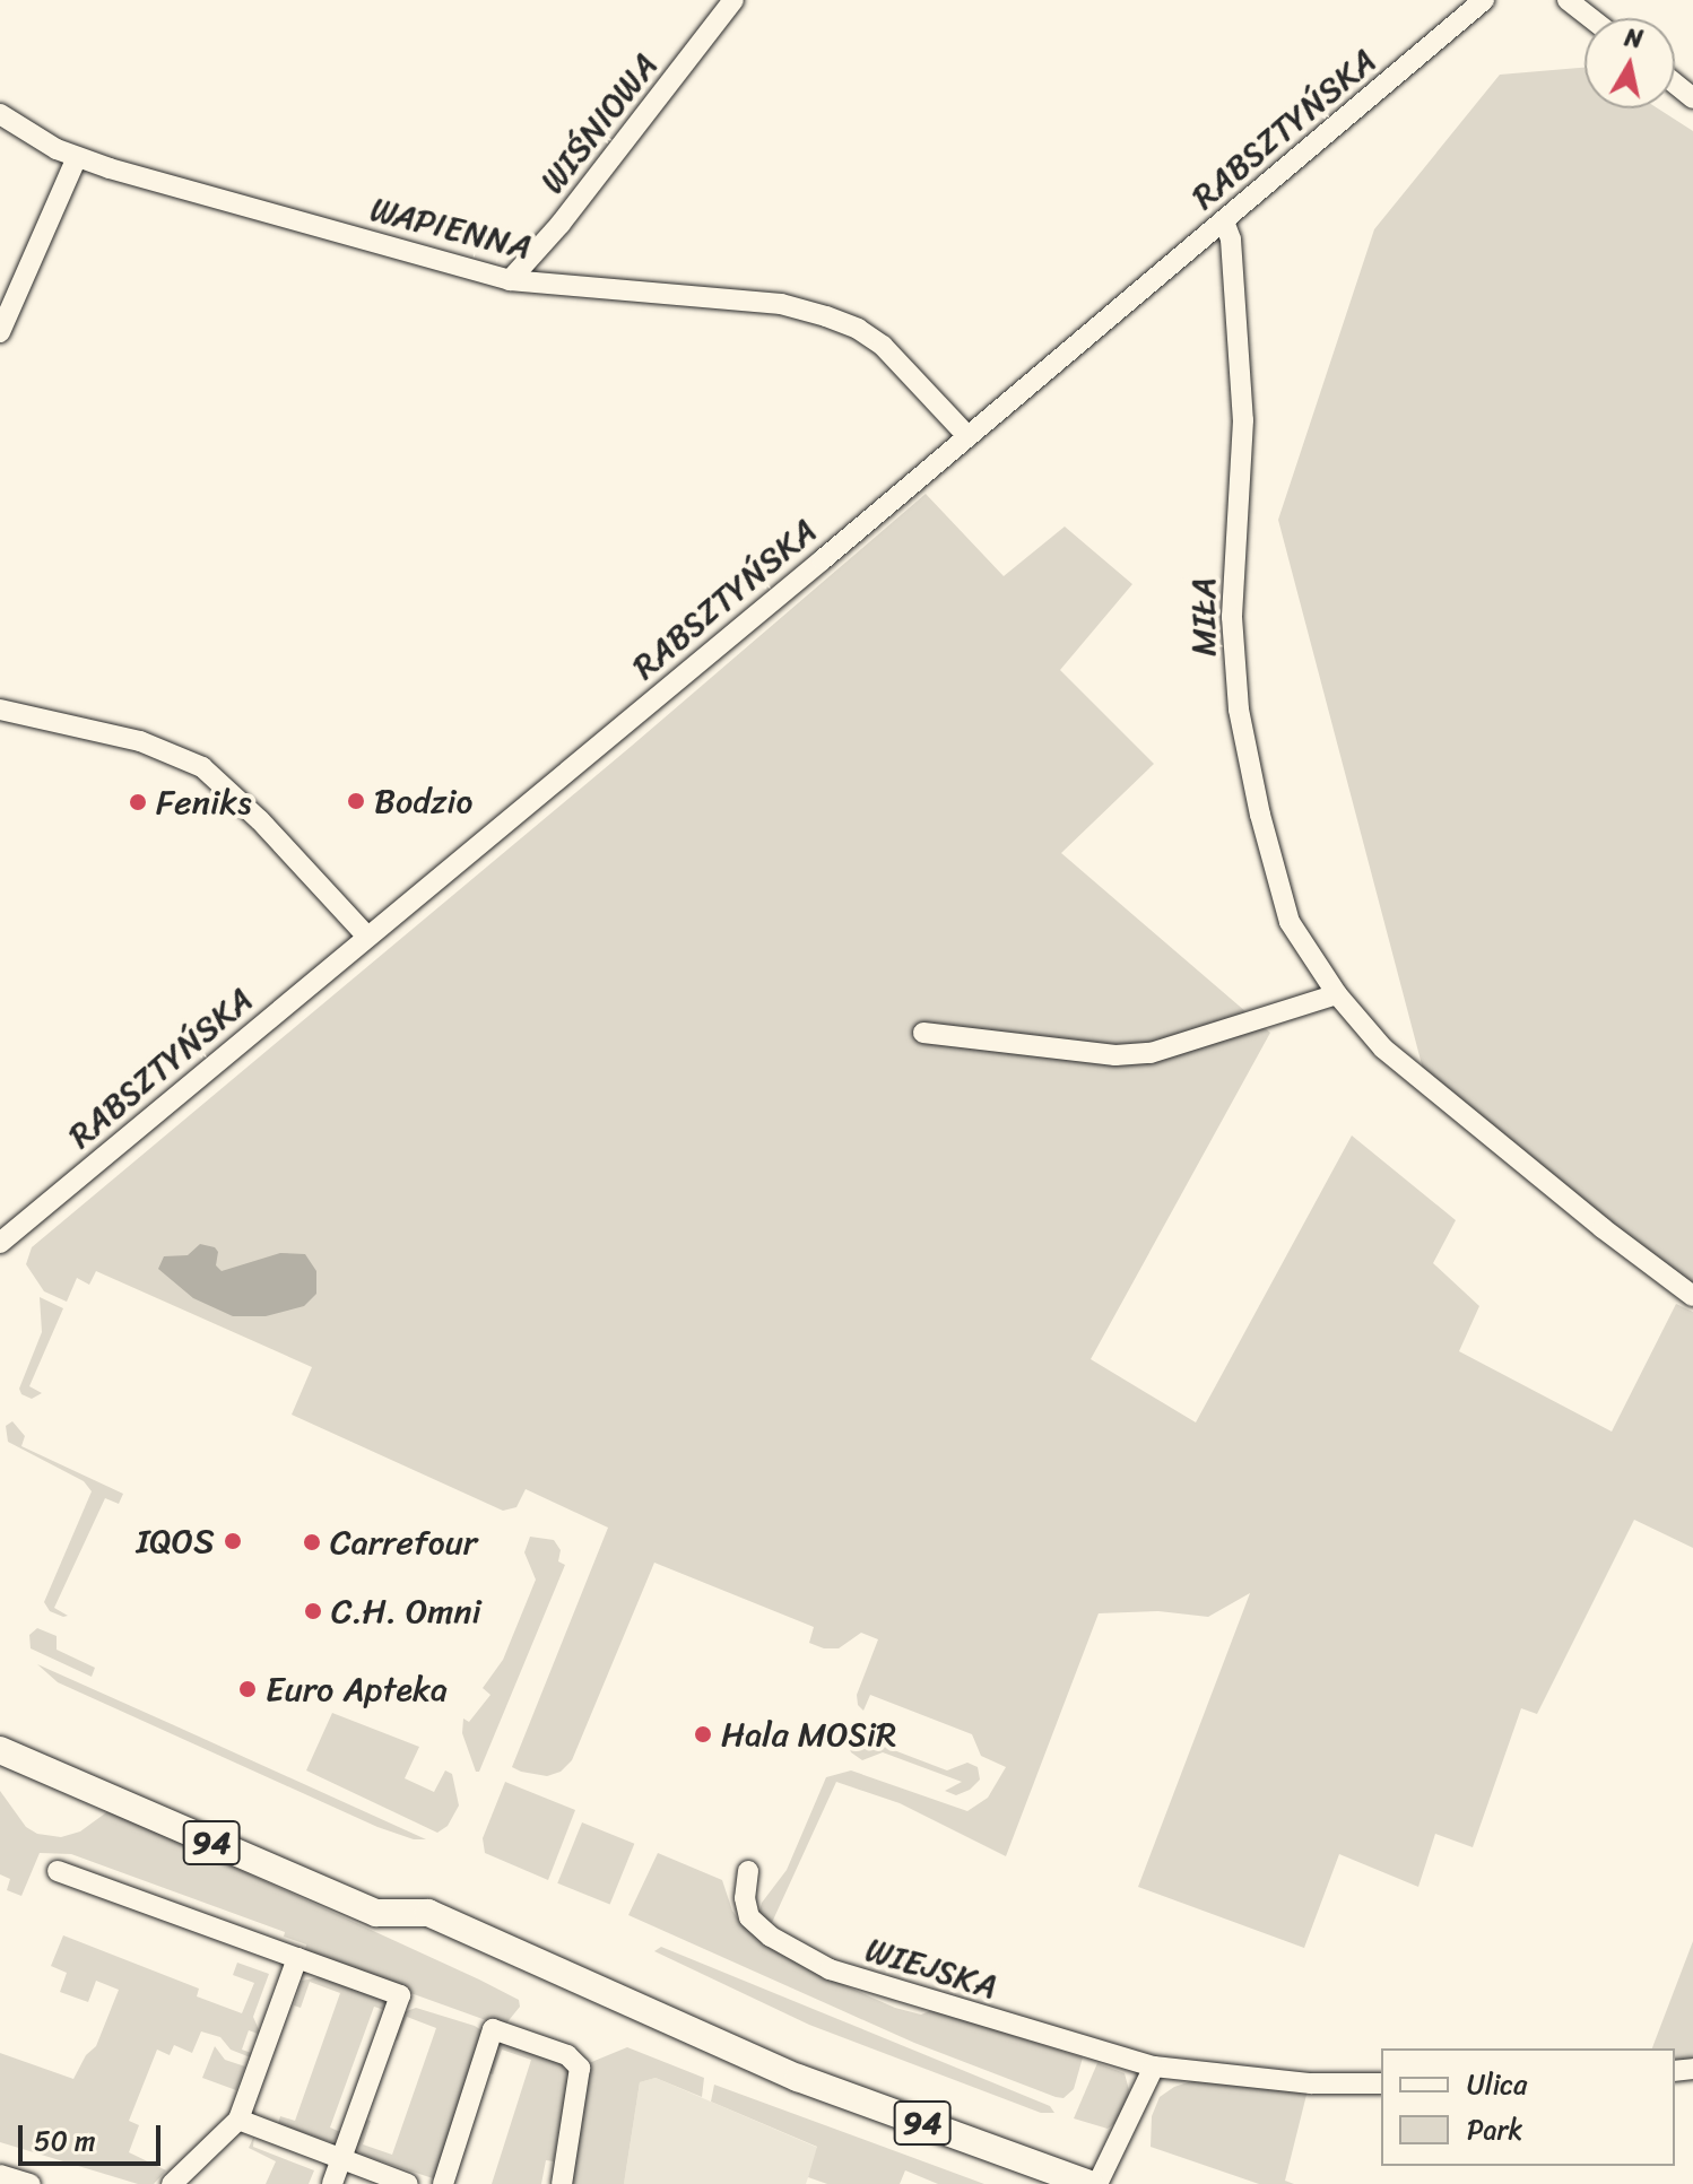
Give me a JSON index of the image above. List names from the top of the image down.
{
  "streets": {
    "main road": ["94"],
    "street": [
      "WIŚNIOWA",
      "RABSZTYŃSKA",
      "WAPIENNA",
      "MIŁA",
      "WIEJSKA"
    ]
  },
  "crossings": [
    ["WIŚNIOWA", "WAPIENNA"],
    ["RABSZTYŃSKA", "WAPIENNA"],
    ["RABSZTYŃSKA", "MIŁA"]
  ],
  "places": [
    "Bodzio",
    "Feniks",
    "IQOS",
    "Carrefour",
    "C.H. Omni",
    "Euro Apteka",
    "Hala MOSiR"
  ],
  "legend": ["Ulica", "Park"],
  "scale_bar": "50 m",
  "north": "top"
}
